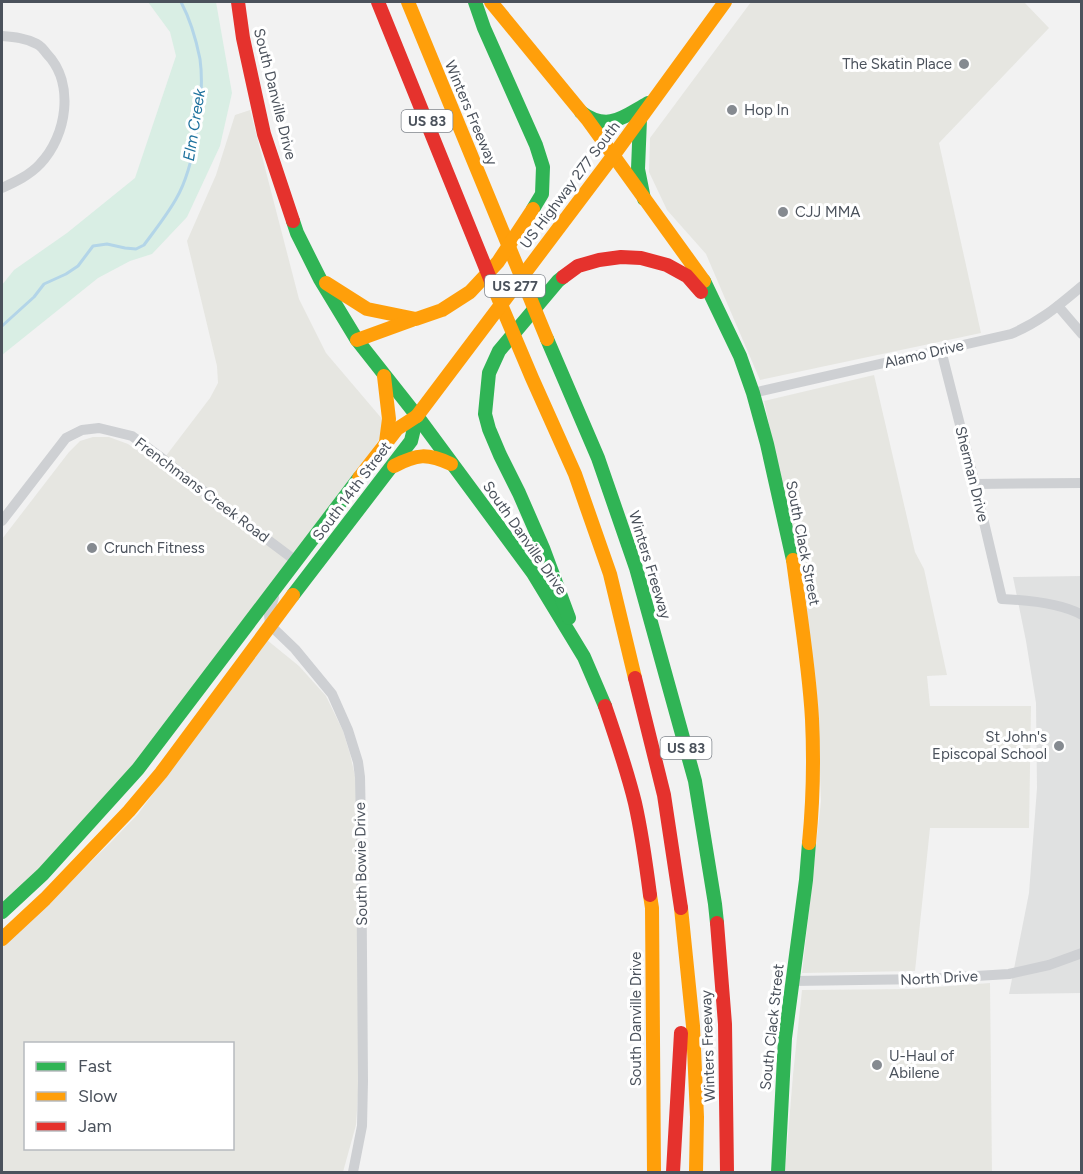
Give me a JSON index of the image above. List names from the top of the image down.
{
  "streets": {
    "main road": [
      "South Danville Drive",
      "Winters Freeway",
      "US 83",
      "US Highway 277 South",
      "US 277",
      "South 14th Street",
      "South Clack Street"
    ],
    "street": [
      "Alamo Drive",
      "Sherman Drive",
      "Frenchmans Creek Road",
      "South Bowie Drive",
      "North Drive"
    ]
  },
  "crossings": [
    ["South Danville Drive", "US Highway 277 South"],
    ["South Danville Drive", "South 14th Street"],
    ["US Highway 277 South", "South 14th Street"],
    ["US Highway 277 South", "South Clack Street"],
    ["Alamo Drive", "Sherman Drive"],
    ["Alamo Drive", "South Clack Street"],
    ["Frenchmans Creek Road", "South 14th Street"],
    ["South 14th Street", "South Bowie Drive"],
    ["South Clack Street", "North Drive"]
  ],
  "water": ["Elm Creek"],
  "places": [
    "The Skatin Place",
    "Hop In",
    "CJJ MMA",
    "Crunch Fitness",
    "St John's Episcopal School",
    "U-Haul of Abilene"
  ],
  "legend": ["Fast", "Slow", "Jam"]
}
